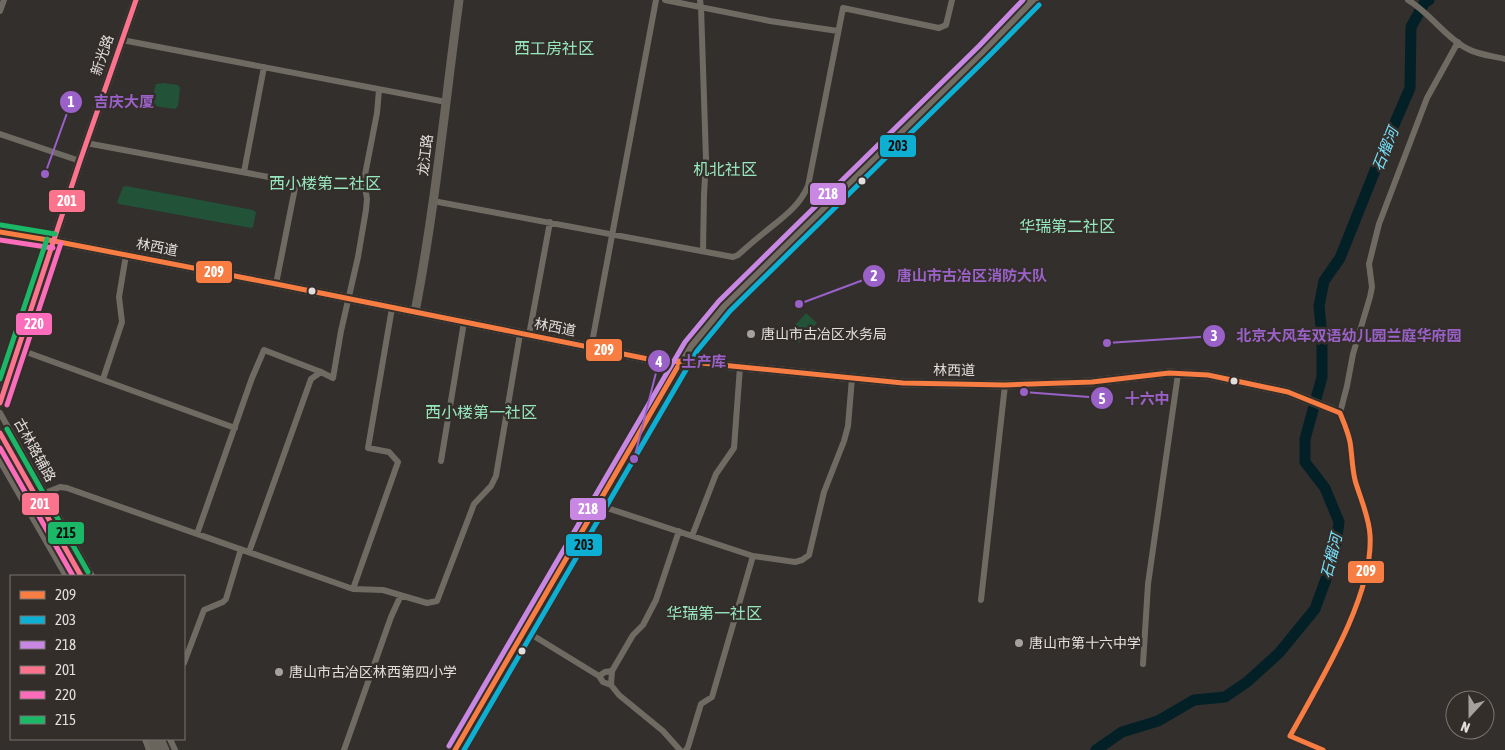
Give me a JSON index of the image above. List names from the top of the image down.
{
  "streets": {
    "main road": ["新光路", "龙江路", "林西道"],
    "street": ["古林路辅路"]
  },
  "crossings": [
    ["新光路", "林西道"],
    ["龙江路", "林西道"]
  ],
  "districts": [
    "西工房社区",
    "机北社区",
    "西小楼第二社区",
    "华瑞第二社区",
    "西小楼第一社区",
    "华瑞第一社区"
  ],
  "water": ["石榴河"],
  "places": [
    "吉庆大厦",
    "唐山市古冶区消防大队",
    "唐山市古冶区水务局",
    "北京大风车双语幼儿园兰庭华府园",
    "十六中",
    "土产库",
    "唐山市第十六中学",
    "唐山市古冶区林西第四小学"
  ],
  "lines": [
    "transit line 218",
    "transit line 201",
    "transit line 203",
    "transit line 215",
    "transit line 209",
    "transit line 220"
  ],
  "legend": [
    "209",
    "203",
    "218",
    "201",
    "220",
    "215"
  ],
  "north": "bottom"
}
